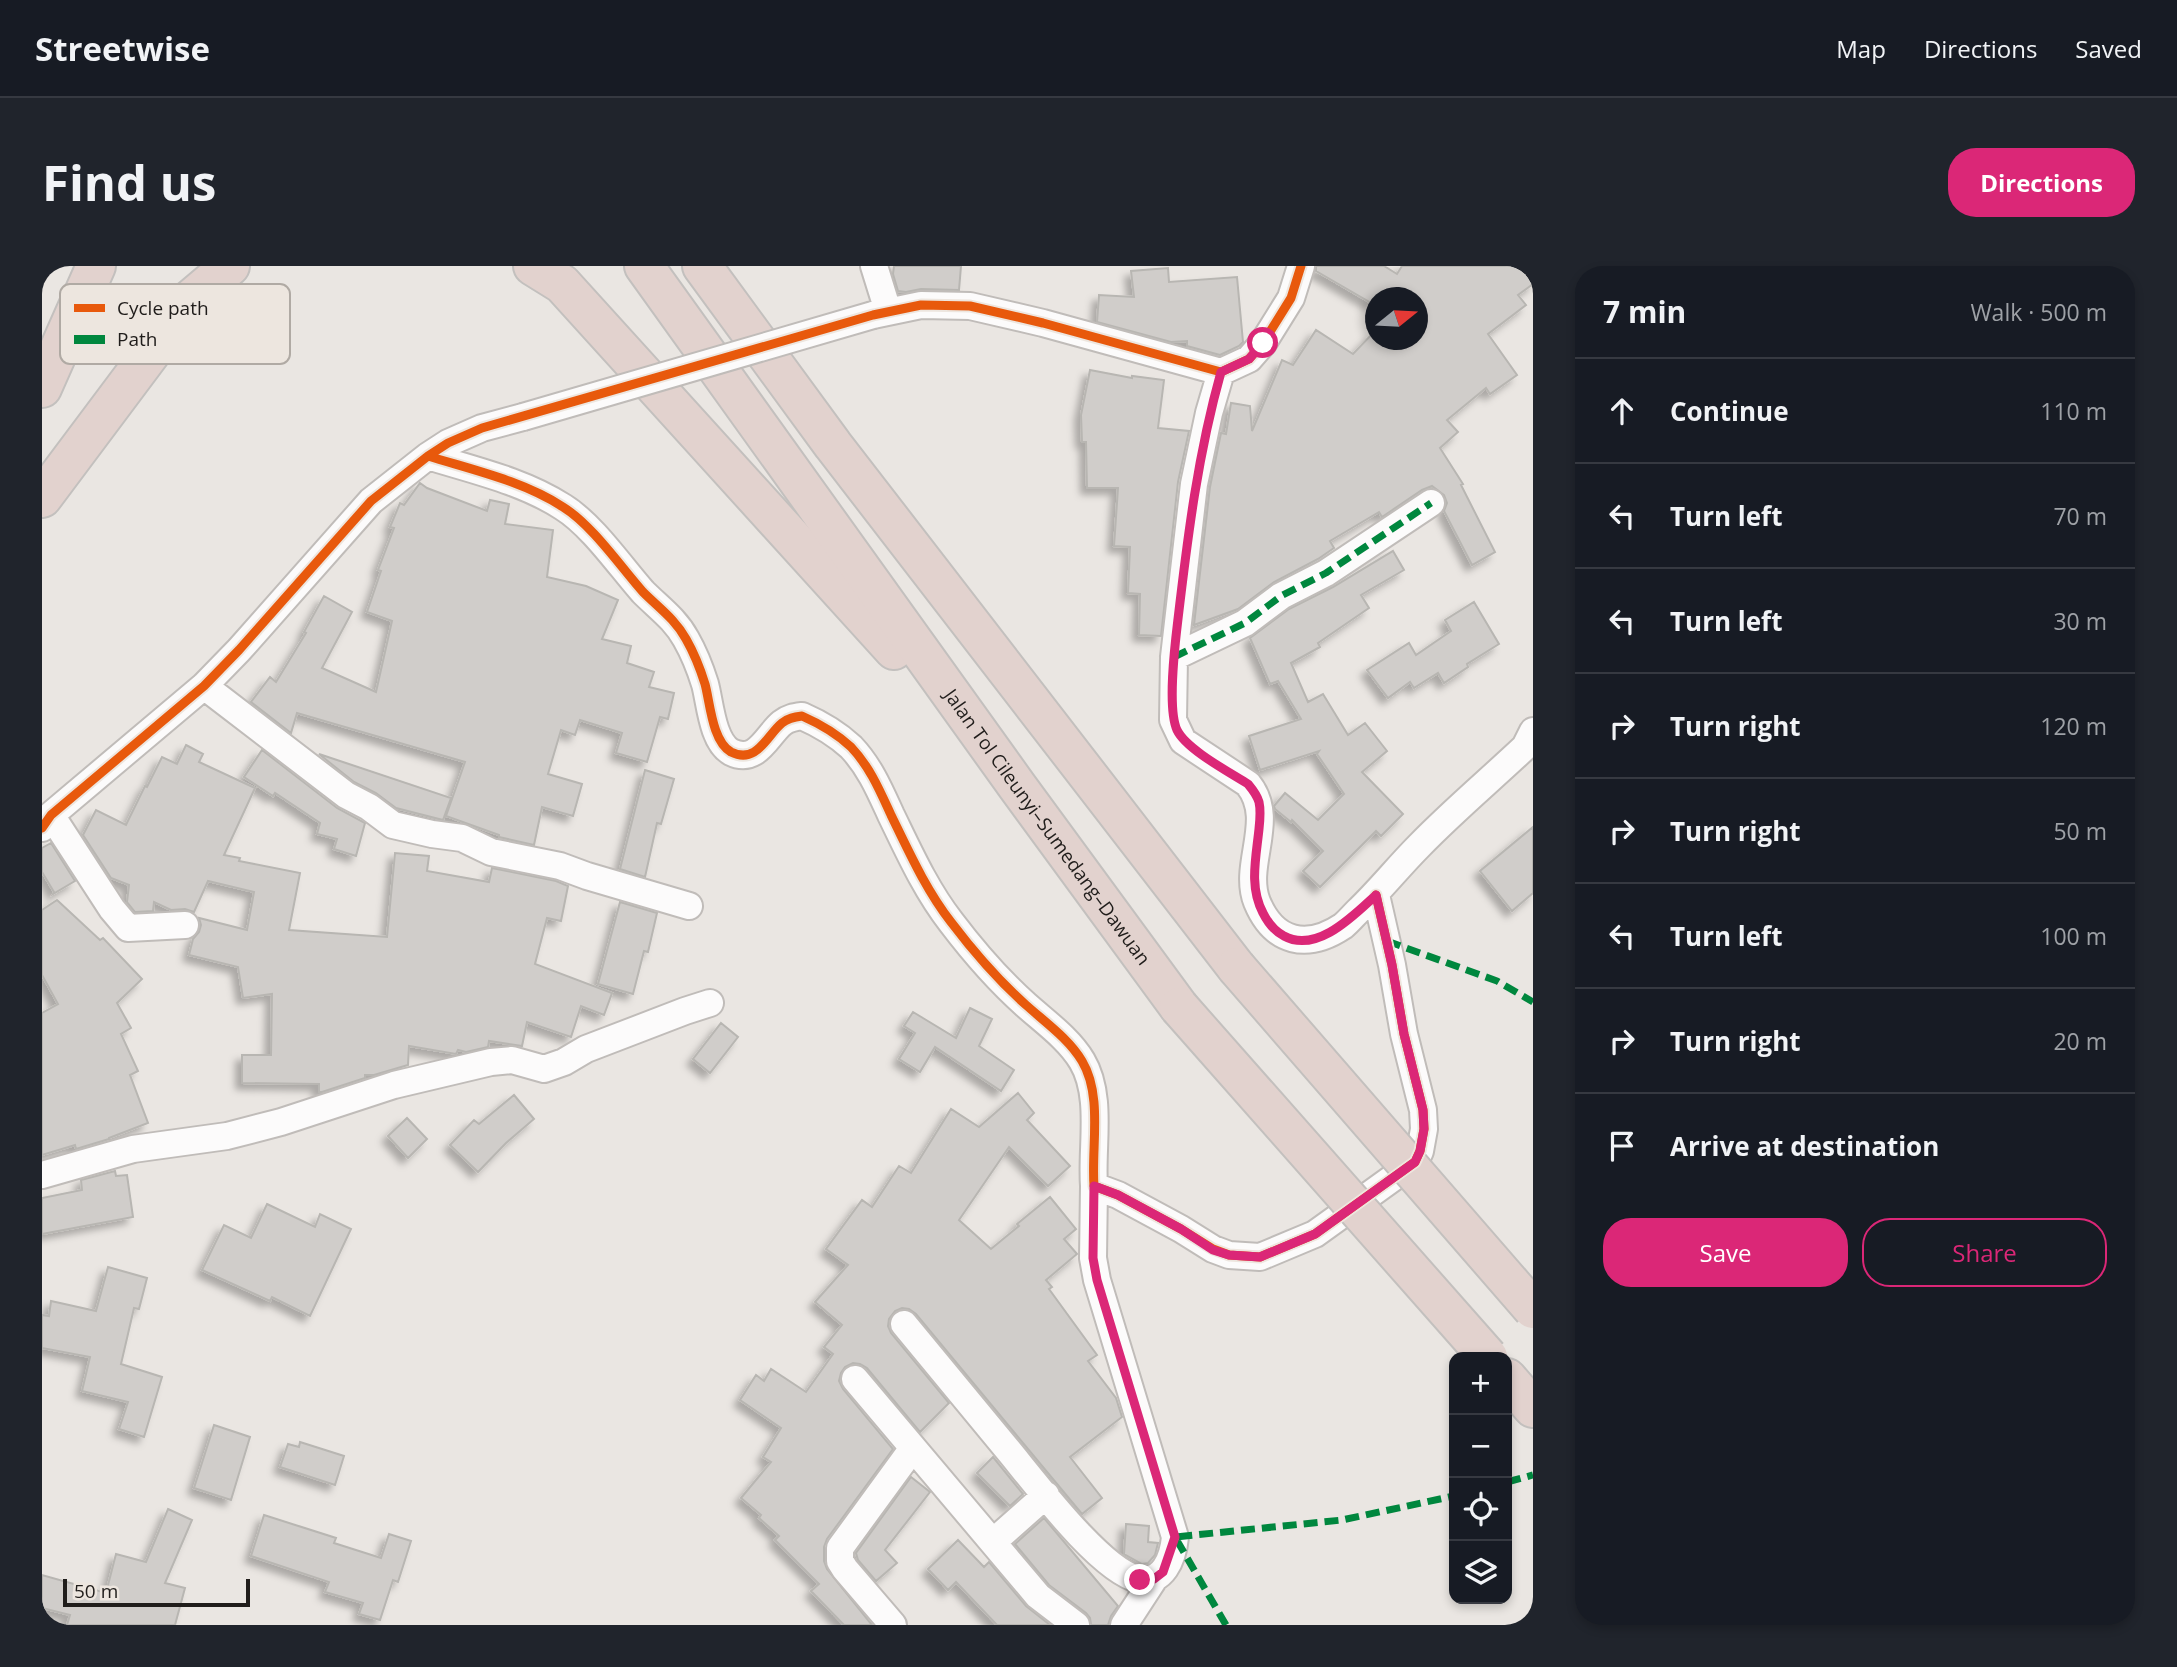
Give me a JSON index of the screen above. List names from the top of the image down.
{
  "streets": {
    "highway": ["Jalan Tol Cileunyi–Sumedang–Dawuan"]
  },
  "legend": ["Cycle path", "Path"],
  "scale_bar": "50 m",
  "north": "right",
  "page": {
    "header": "Streetwise",
    "nav": ["Map", "Directions", "Saved"],
    "buttons": [
      "Directions",
      ["Save", "Share"]
    ],
    "title": "Find us",
    "heading": ["7 min", "Walk · 500 m"],
    "list": [
      ["Continue", "110 m"],
      ["Turn left", "70 m"],
      ["Turn left", "30 m"],
      ["Turn right", "120 m"],
      ["Turn right", "50 m"],
      ["Turn left", "100 m"],
      ["Turn right", "20 m"],
      "Arrive at destination"
    ],
    "map_buttons": ["+", "−"],
    "scale": "50 m"
  }
}
